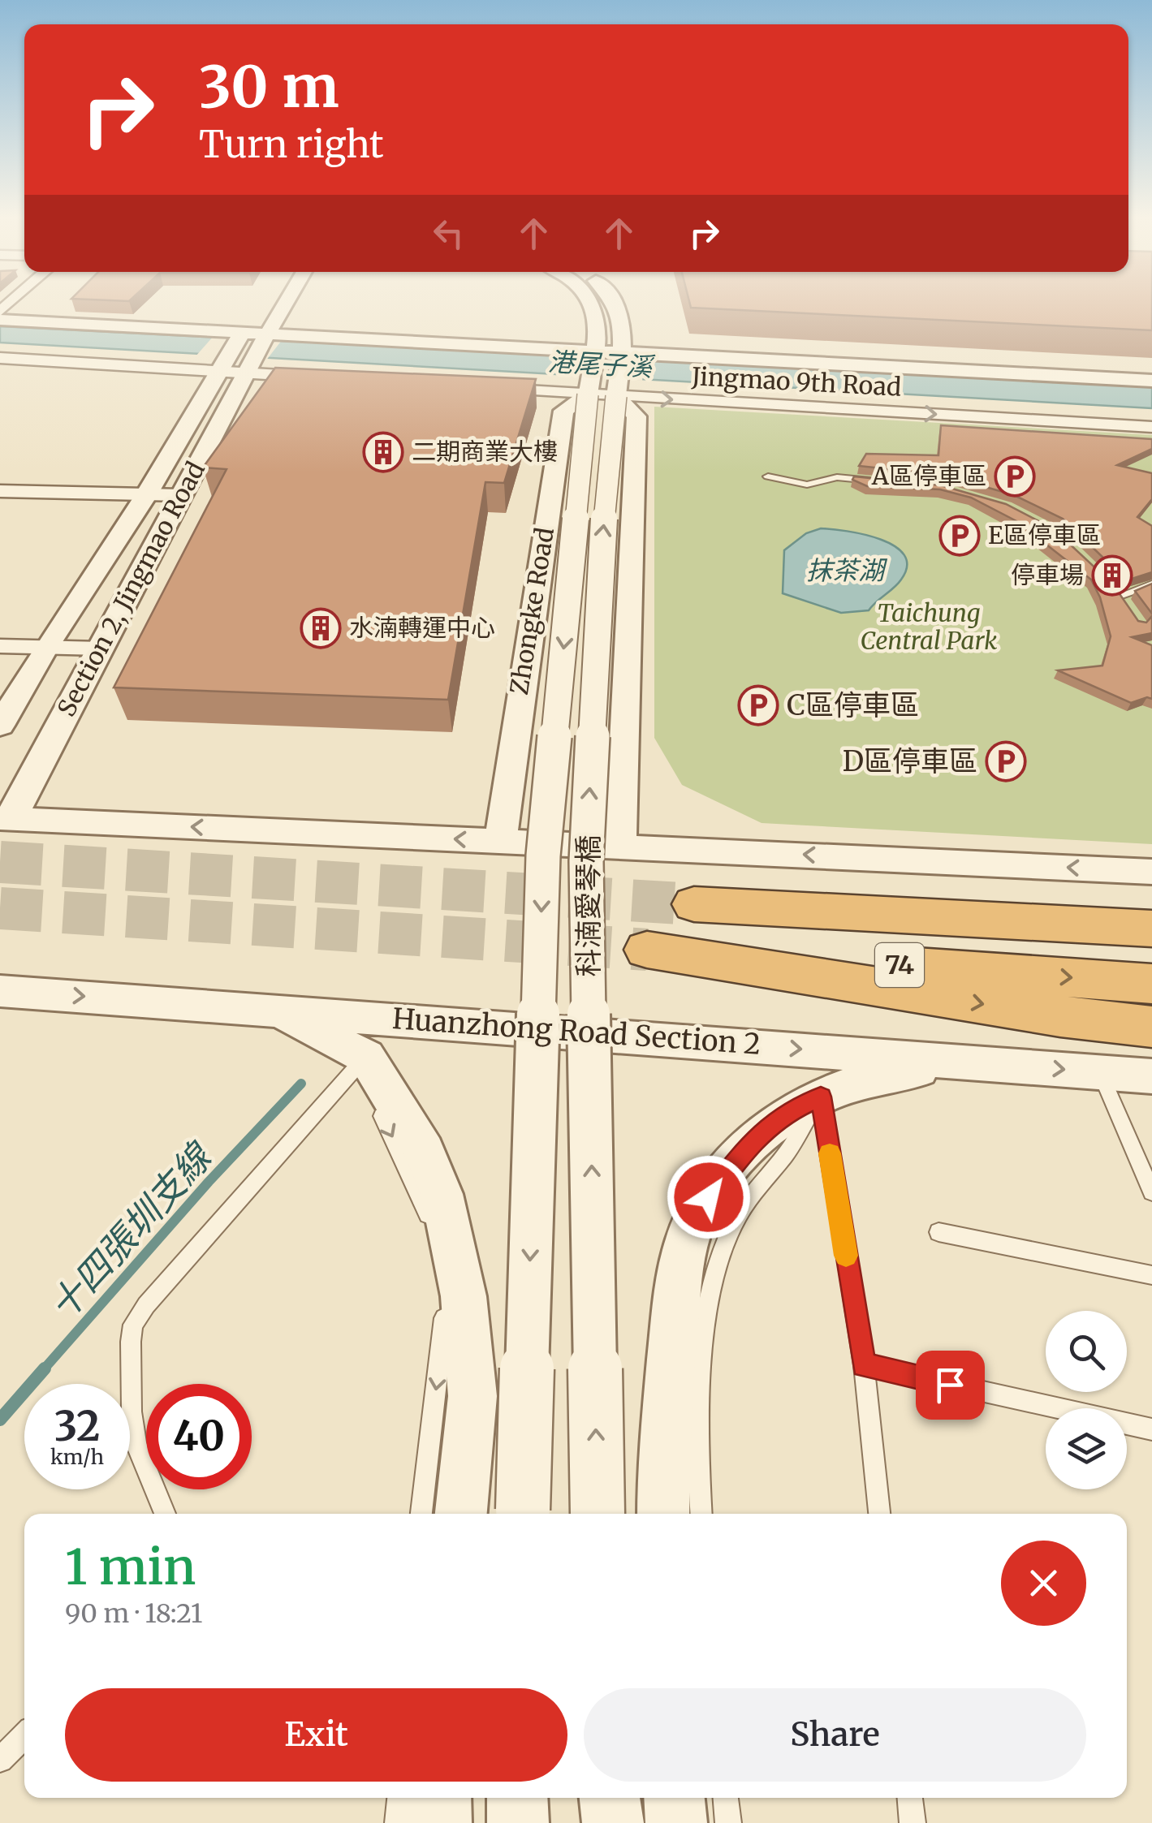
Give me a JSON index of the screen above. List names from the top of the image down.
{
  "streets": {
    "highway": ["74"],
    "street": [
      "Jingmao 9th Road",
      "Section 2, Jingmao Road",
      "Zhongke Road",
      "科湳愛琴橋",
      "Huanzhong Road Section 2"
    ]
  },
  "crossings": [
    ["Jingmao 9th Road", "Zhongke Road"],
    ["Jingmao 9th Road", "科湳愛琴橋"],
    ["Zhongke Road", "科湳愛琴橋"]
  ],
  "water": ["港尾子溪", "抹茶湖", "十四張圳支線"],
  "parks": ["Taichung Central Park"],
  "places": {
    "building": ["二期商業大樓", "停車場", "水湳轉運中心"],
    "parking": [
      "A區停車區",
      "E區停車區",
      "C區停車區",
      "D區停車區"
    ]
  },
  "page": {
    "turn": ["30 m", "Turn right"],
    "speed": "32 km/h",
    "limit": "40",
    "heading": ["1 min", "90 m · 18:21"],
    "buttons": ["Exit", "Share"]
  }
}
